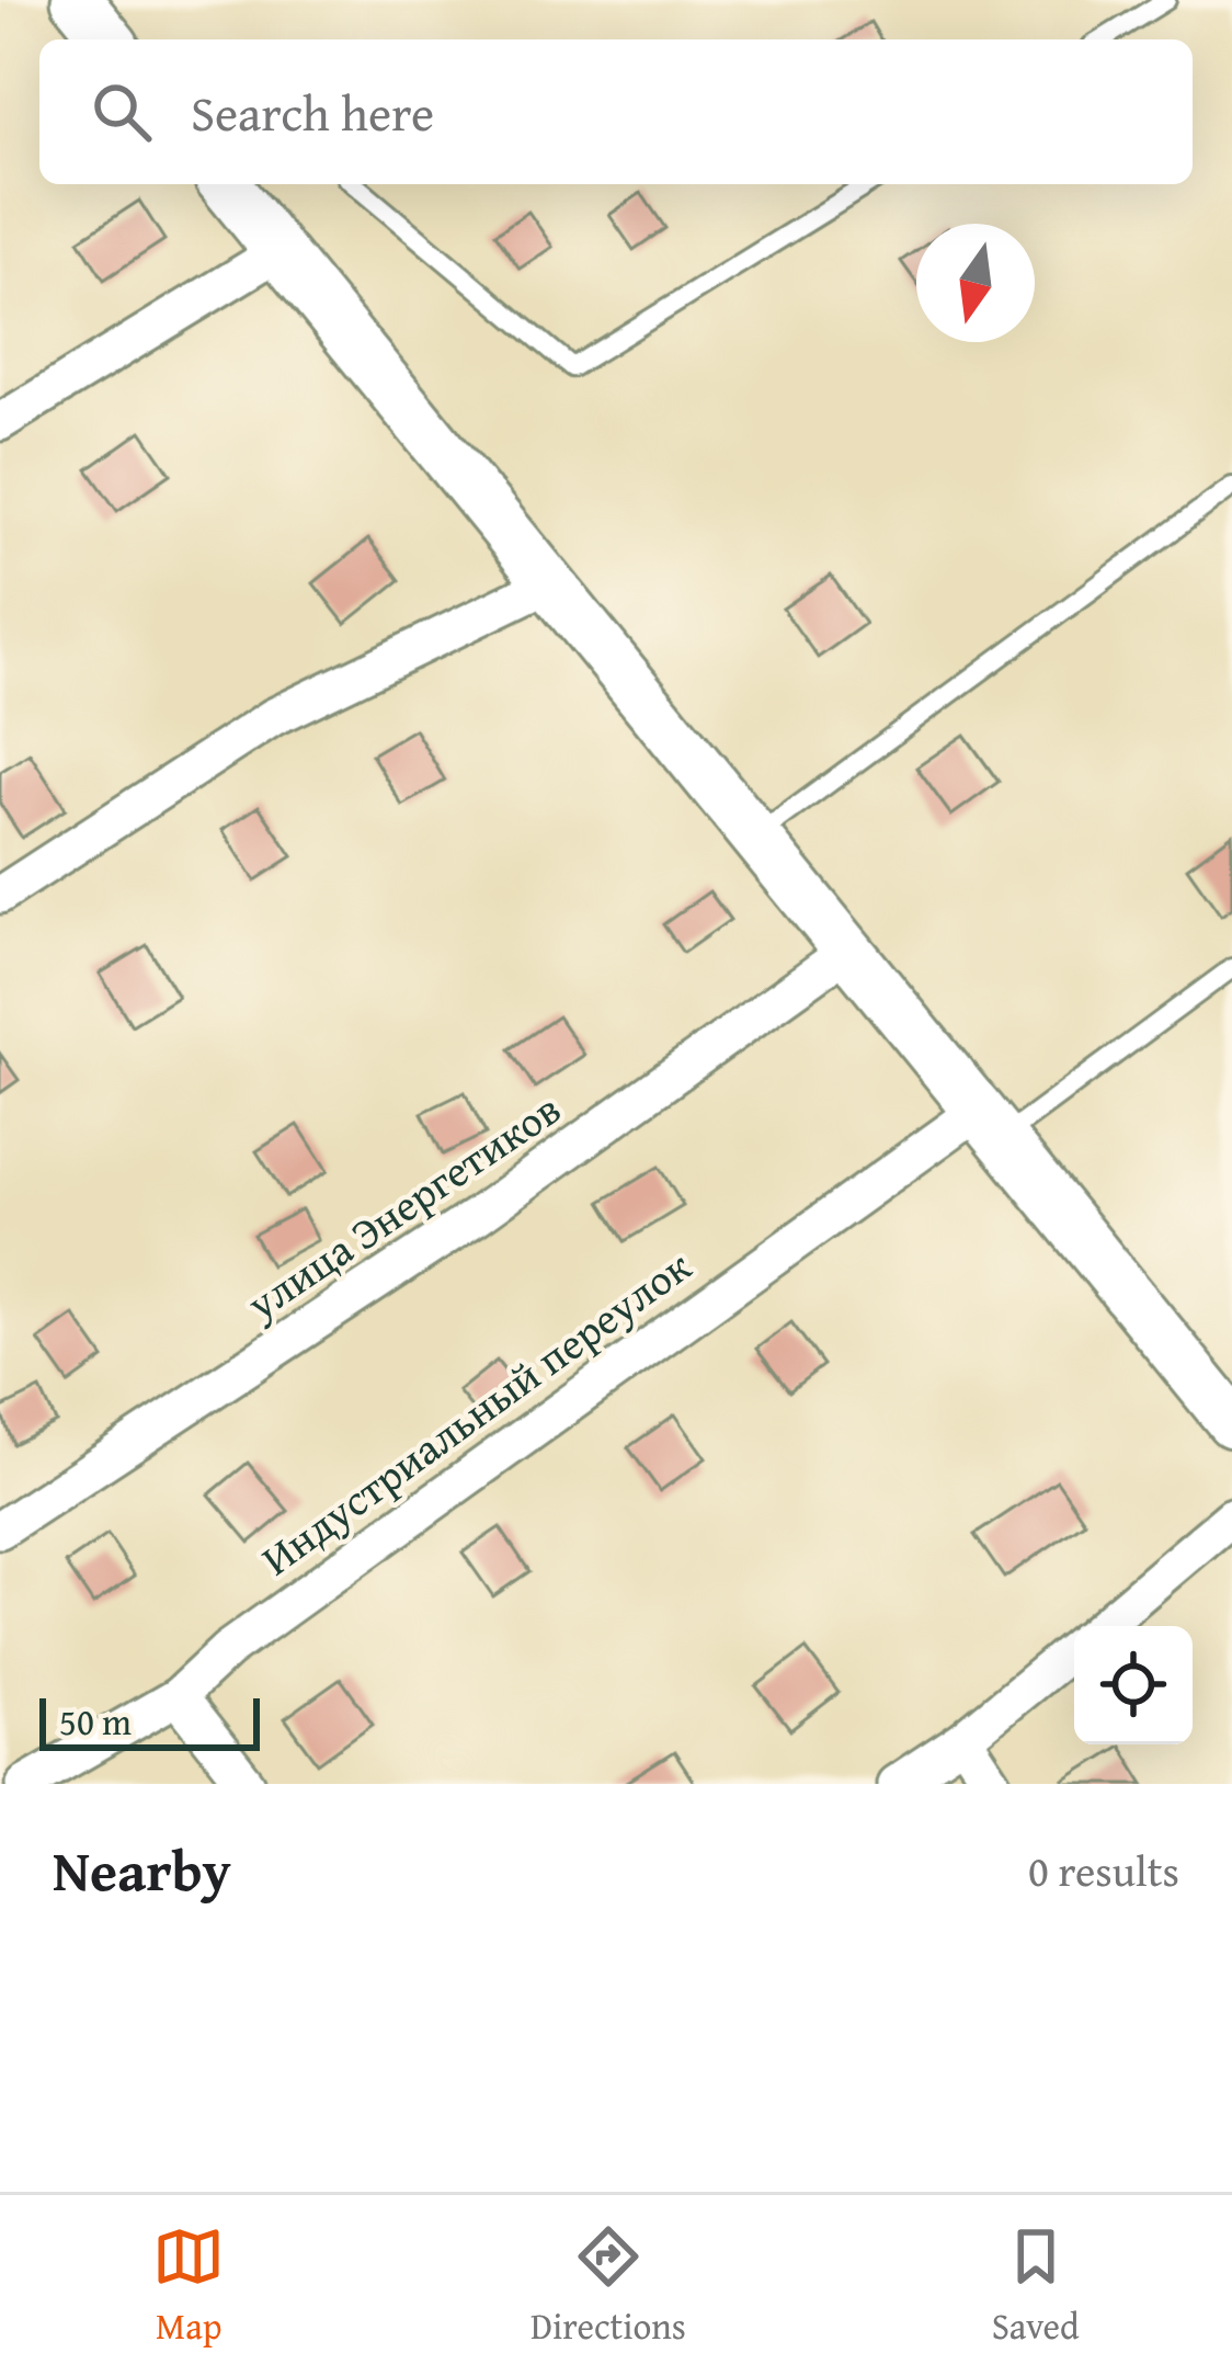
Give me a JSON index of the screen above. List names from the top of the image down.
{
  "streets": {
    "street": ["улица Энергетиков", "Индустриальный переулок"]
  },
  "scale_bar": "50 m",
  "north": "bottom",
  "page": {
    "search": "Search here",
    "scale": "50 m",
    "heading": ["Nearby", "0 results"],
    "nav": ["Map", "Directions", "Saved"]
  }
}
